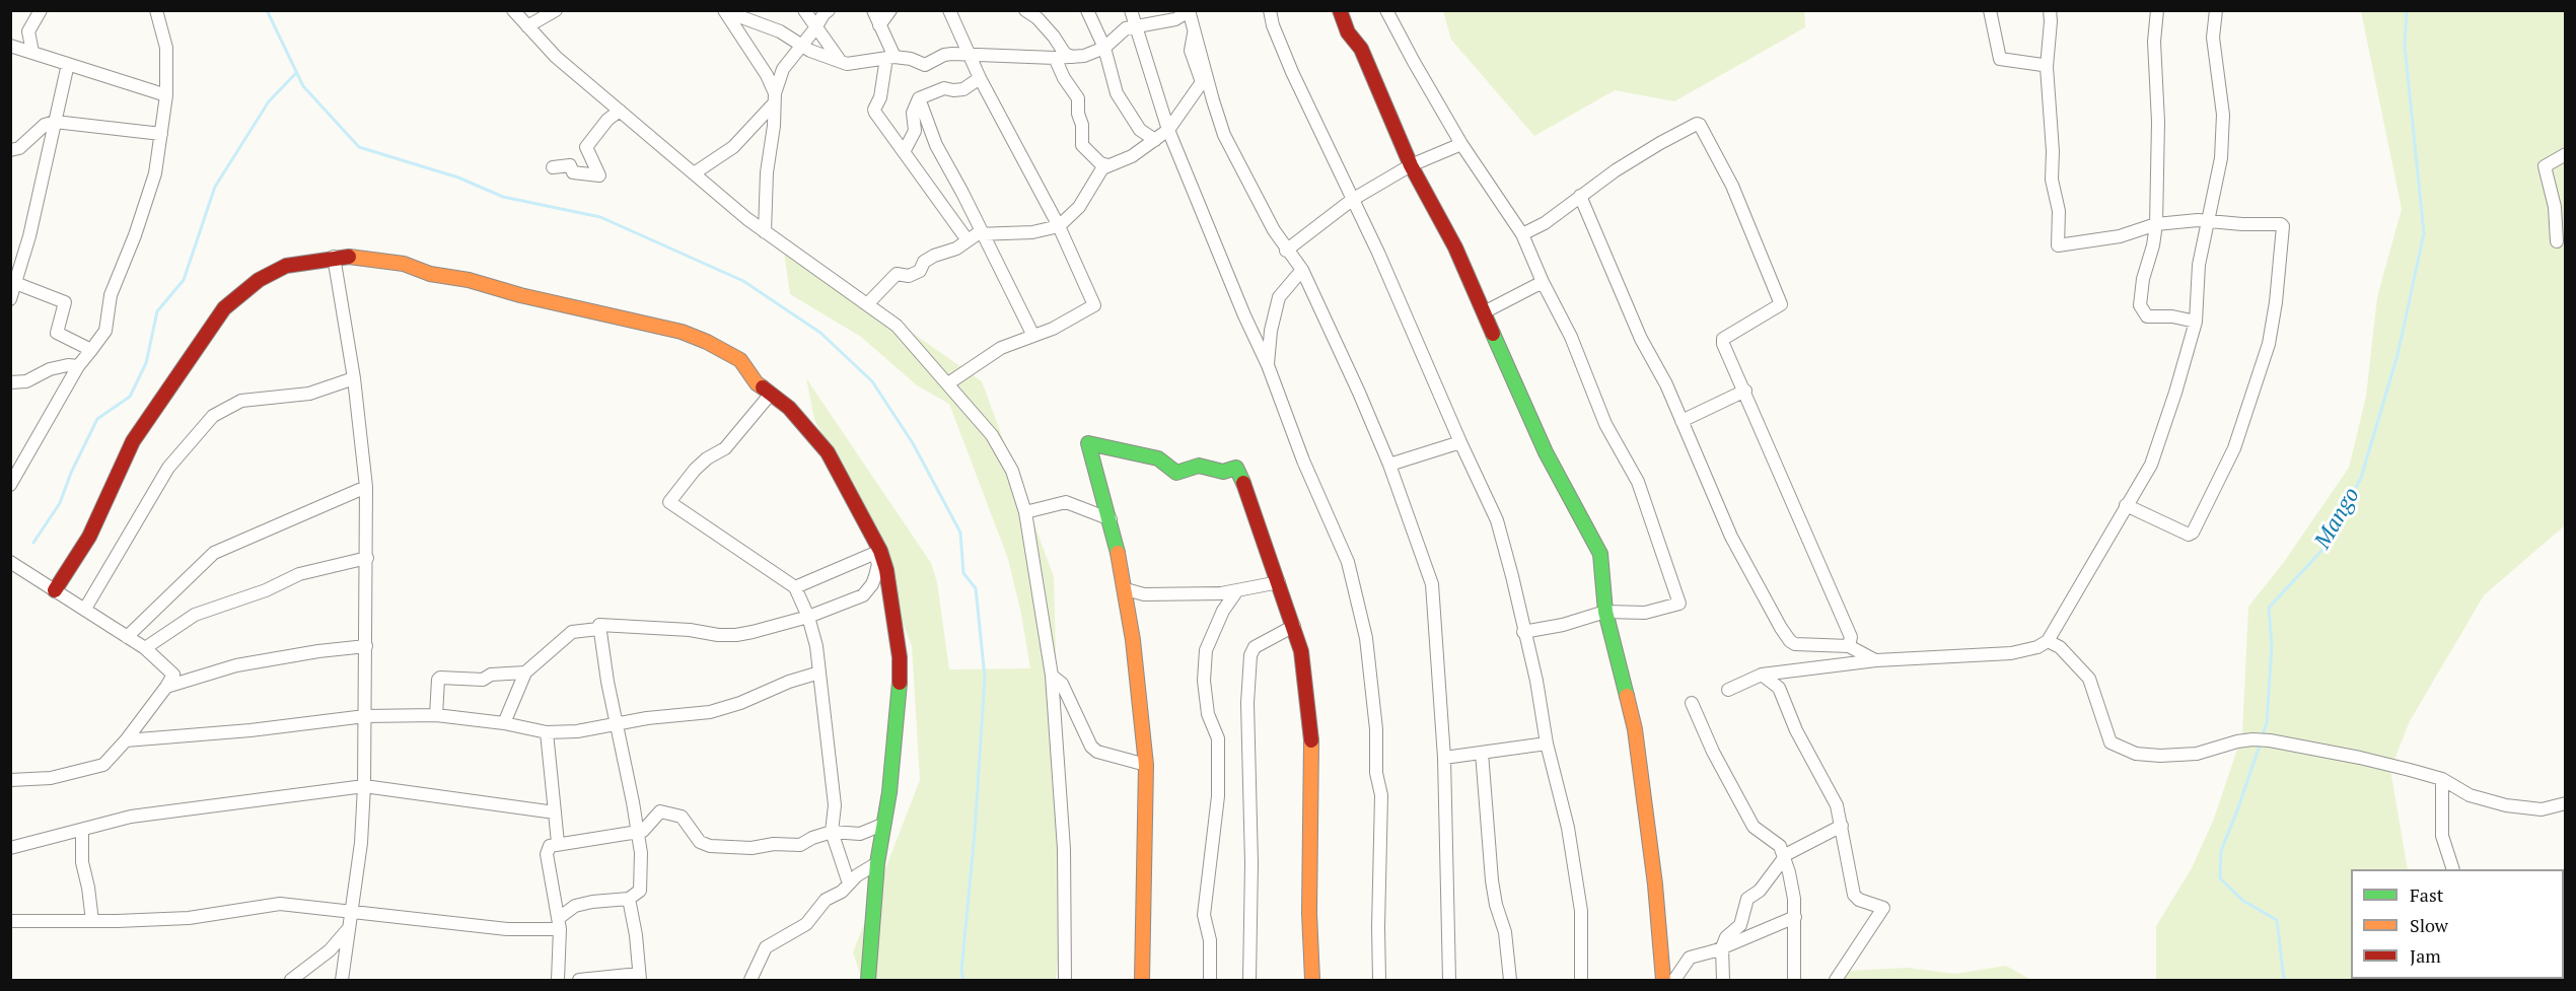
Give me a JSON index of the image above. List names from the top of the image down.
{
  "water": ["Mango"],
  "legend": ["Fast", "Slow", "Jam"]
}
